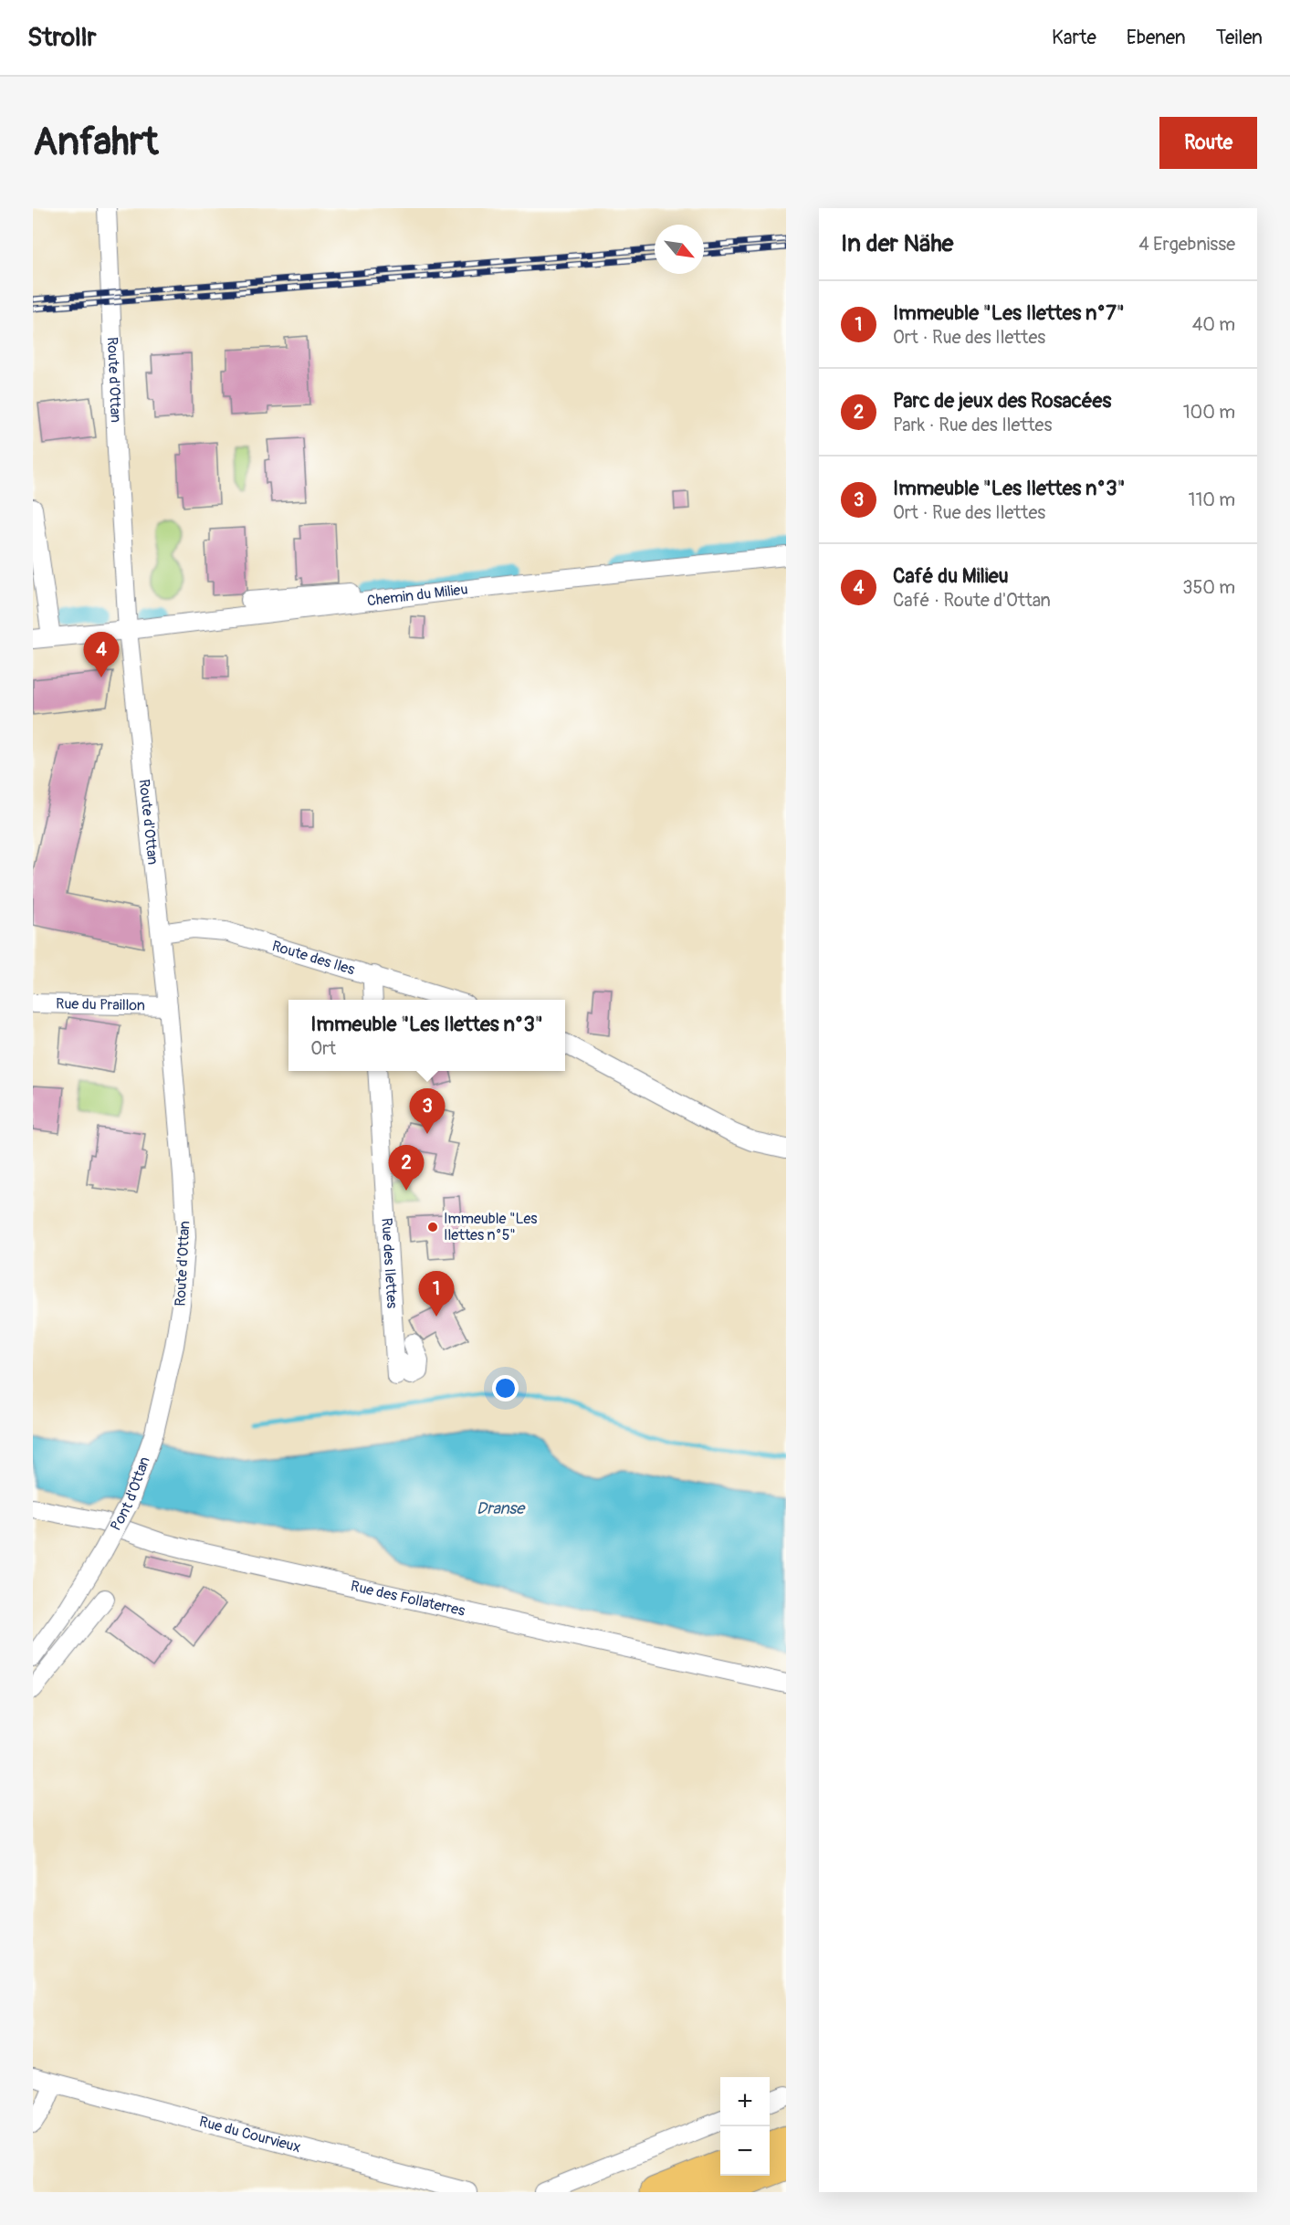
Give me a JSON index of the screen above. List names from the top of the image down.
{
  "streets": {
    "street": [
      "Route d'Ottan",
      "Chemin du Milieu",
      "Route des Iles",
      "Rue du Praillon",
      "Rue des Ilettes",
      "Pont d'Ottan",
      "Rue des Follaterres",
      "Rue du Courvieux"
    ]
  },
  "crossings": [
    ["Route d'Ottan", "Chemin du Milieu"],
    ["Route d'Ottan", "Route des Iles"],
    ["Route d'Ottan", "Rue du Praillon"],
    ["Route d'Ottan", "Pont d'Ottan"]
  ],
  "water": ["Dranse"],
  "places": ["Immeuble \"Les Ilettes n°5\""],
  "north": "bottom right",
  "page": {
    "header": "Strollr",
    "nav": ["Karte", "Ebenen", "Teilen"],
    "buttons": "Route",
    "title": "Anfahrt",
    "heading": ["In der Nähe", "4 Ergebnisse"],
    "list": [
      {
        "mark": "1",
        "name": "Immeuble \"Les Ilettes n°7\"",
        "note": "Ort · Rue des Ilettes",
        "value": "40 m"
      },
      {
        "mark": "2",
        "name": "Parc de jeux des Rosacées",
        "note": "Park · Rue des Ilettes",
        "value": "100 m"
      },
      {
        "mark": "3",
        "name": "Immeuble \"Les Ilettes n°3\"",
        "note": "Ort · Rue des Ilettes",
        "value": "110 m"
      },
      {
        "mark": "4",
        "name": "Café du Milieu",
        "note": "Café · Route d'Ottan",
        "value": "350 m"
      }
    ],
    "pins": [
      "4",
      "3",
      "2",
      "1"
    ],
    "popup": ["Immeuble \"Les Ilettes n°3\"", "Ort"],
    "map_buttons": ["+", "−"]
  }
}
